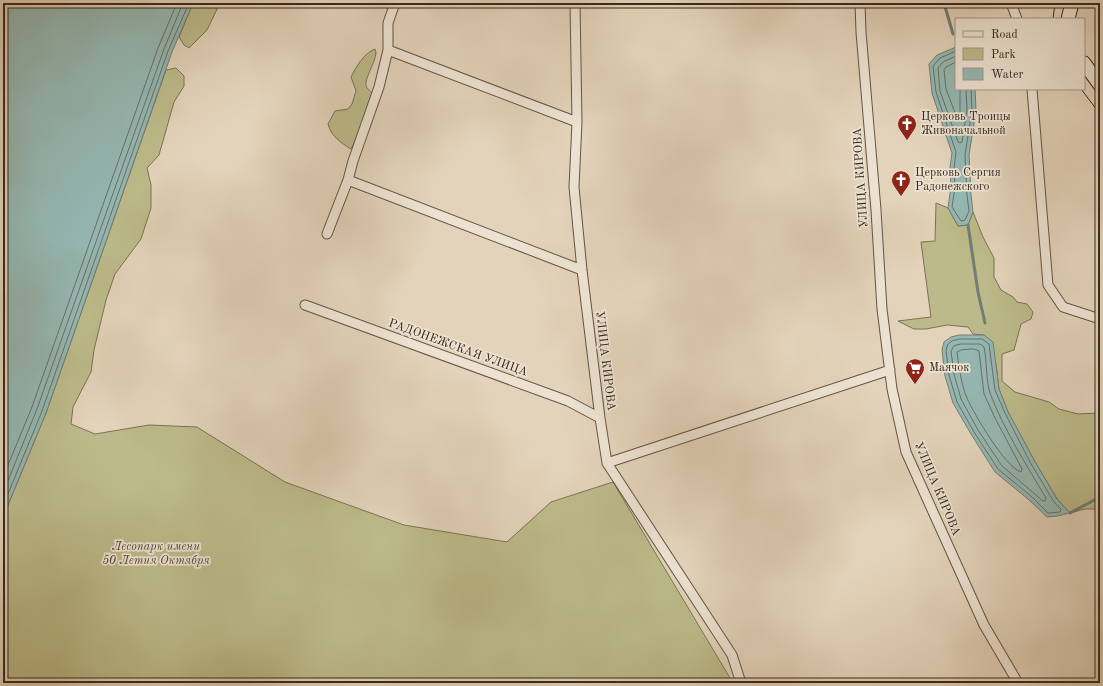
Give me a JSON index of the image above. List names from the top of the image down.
{
  "streets": {
    "street": ["УЛИЦА КИРОВА", "РАДОНЕЖСКАЯ УЛИЦА"]
  },
  "crossings": [
    ["УЛИЦА КИРОВА", "РАДОНЕЖСКАЯ УЛИЦА"]
  ],
  "parks": ["Лесопарк имени 50 Летия Октября"],
  "places": {
    "church": ["Церковь Троицы Живоначальной", "Церковь Сергия Радонежского"],
    "supermarket": ["Маячок"]
  },
  "legend": ["Road", "Park", "Water"]
}
